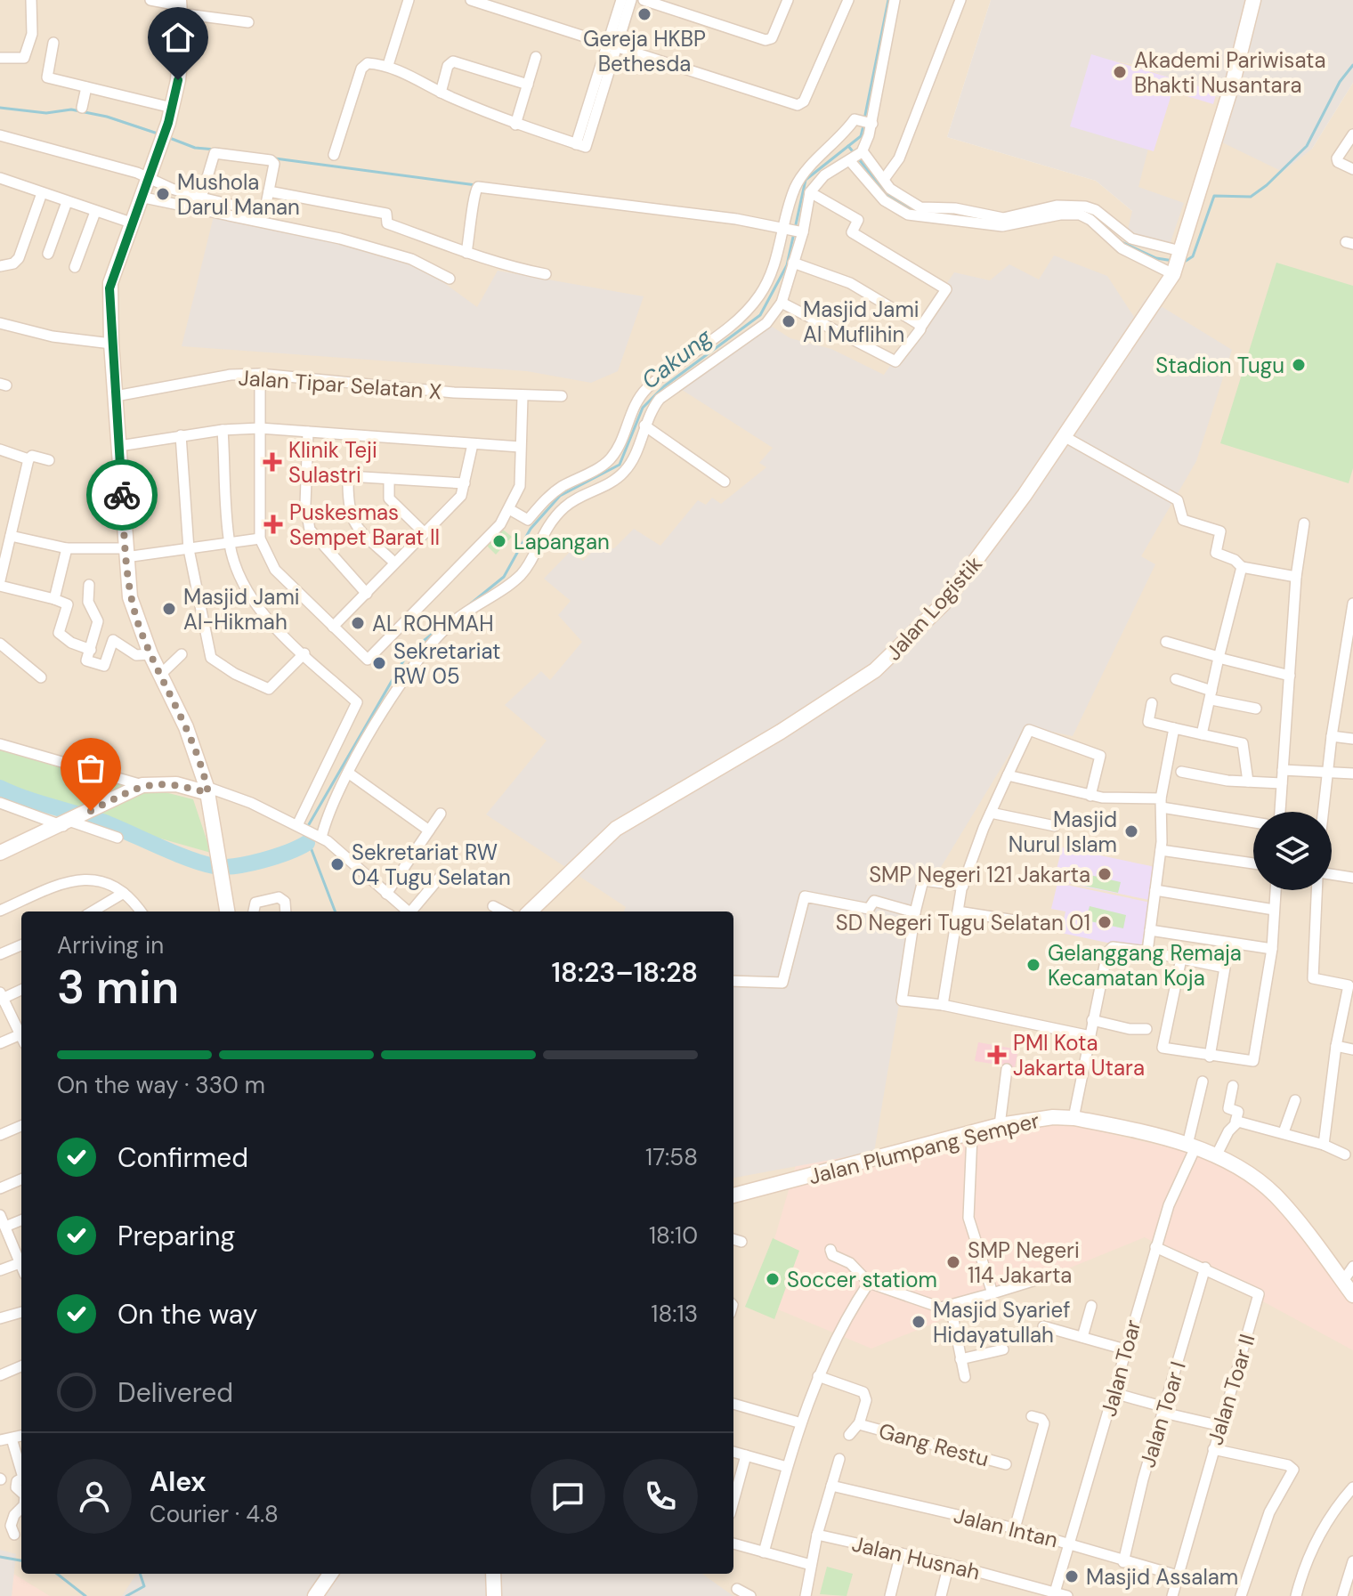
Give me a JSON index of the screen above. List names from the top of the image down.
{
  "streets": {
    "main road": ["Jalan Logistik", "Jalan Plumpang Semper"],
    "street": [
      "Jalan Tipar Selatan X",
      "Jalan Toar",
      "Jalan Toar II",
      "Jalan Toar I",
      "Gang Restu",
      "Jalan Intan",
      "Jalan Husnah"
    ]
  },
  "crossings": [
    ["Jalan Plumpang Semper", "Jalan Toar"],
    ["Jalan Toar", "Jalan Toar II"],
    ["Jalan Toar", "Jalan Intan"],
    ["Jalan Toar", "Jalan Husnah"],
    ["Jalan Toar II", "Jalan Toar I"],
    ["Jalan Toar II", "Jalan Intan"],
    ["Jalan Toar I", "Jalan Intan"]
  ],
  "water": ["Cakung"],
  "places": {
    "other": [
      "Gereja HKBP Bethesda",
      "Akademi Pariwisata Bhakti Nusantara",
      "Mushola Darul Manan",
      "Masjid Jami Al Muflihin",
      "Stadion Tugu",
      "Lapangan",
      "Masjid Jami Al-Hikmah",
      "AL ROHMAH",
      "Sekretariat RW 05",
      "Masjid Nurul Islam",
      "Sekretariat RW 04 Tugu Selatan",
      "SMP Negeri 121 Jakarta",
      "SD Negeri Tugu Selatan 01",
      "Gelanggang Remaja Kecamatan Koja",
      "SMP Negeri 114 Jakarta",
      "Soccer statiom",
      "Masjid Syarief Hidayatullah",
      "Masjid Assalam"
    ],
    "health": ["Klinik Teji Sulastri", "Puskesmas Sempet Barat II", "PMI Kota Jakarta Utara"]
  },
  "page": {
    "heading": ["3 min", "Arriving in", "18:23–18:28"],
    "panel": ["Alex", "Courier · 4.8"],
    "bar": "On the way · 330 m",
    "list": [
      ["Confirmed", "17:58"],
      ["Preparing", "18:10"],
      ["On the way", "18:13"],
      "Delivered"
    ]
  }
}
